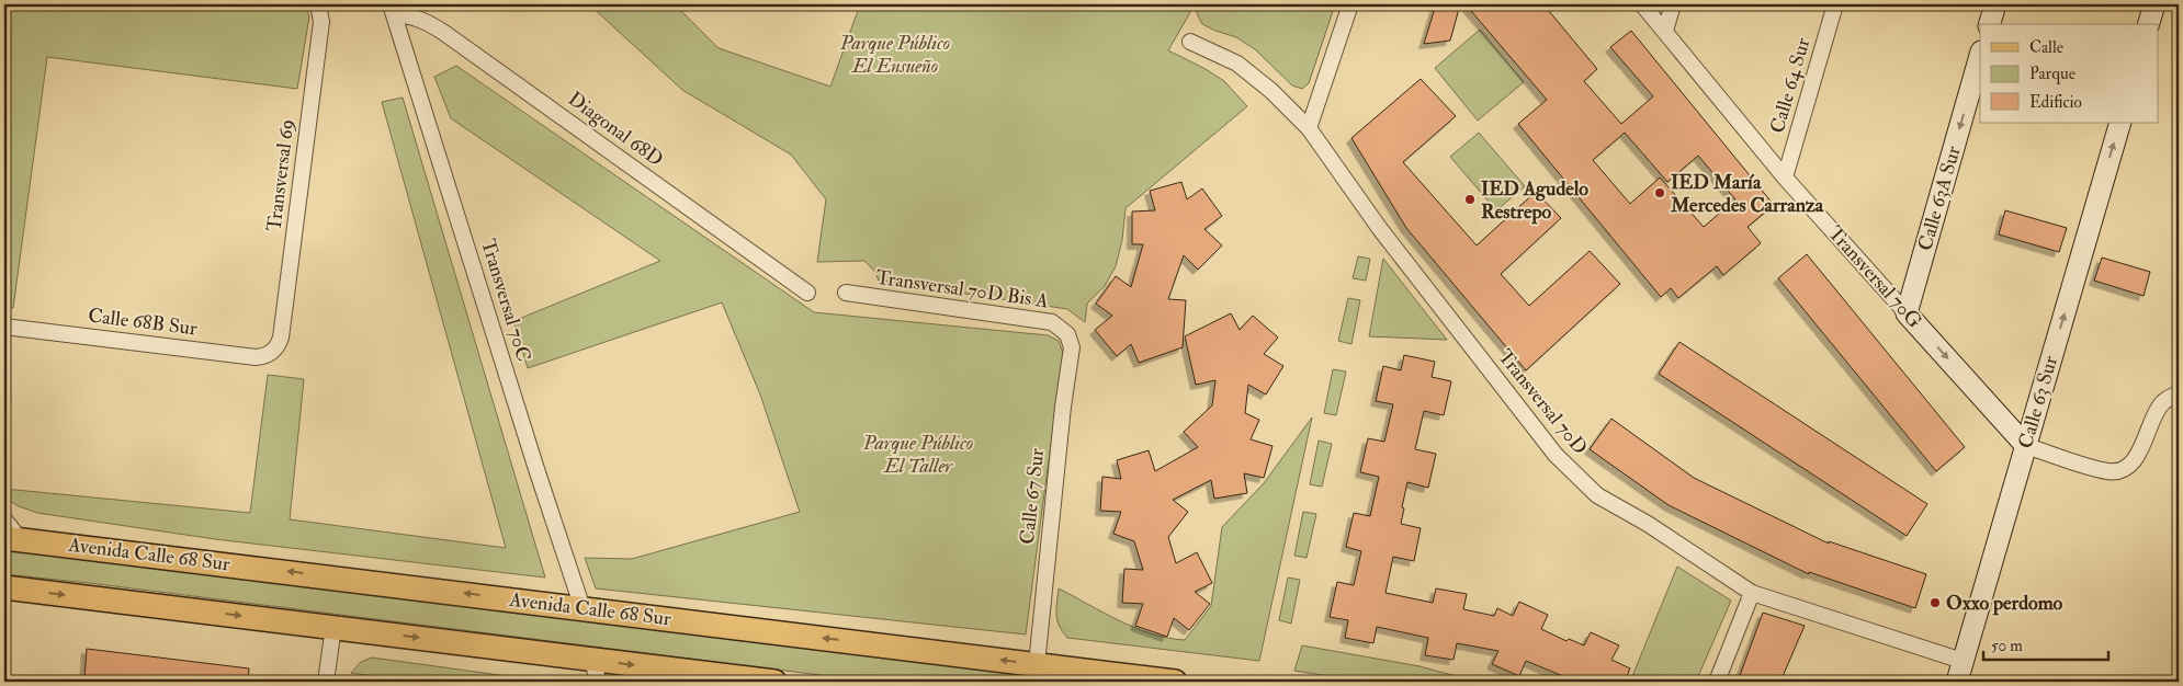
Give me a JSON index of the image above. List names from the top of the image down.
{
  "streets": {
    "main road": ["Avenida Calle 68 Sur"],
    "street": [
      "Calle 64 Sur",
      "Diagonal 68D",
      "Transversal 69",
      "Calle 63A Sur",
      "Transversal 70G",
      "Transversal 70D Bis A",
      "Transversal 70C",
      "Calle 68B Sur",
      "Transversal 70D",
      "Calle 63 Sur",
      "Calle 67 Sur"
    ]
  },
  "crossings": [
    ["Calle 64 Sur", "Transversal 70G"],
    ["Diagonal 68D", "Transversal 70C"],
    ["Transversal 69", "Calle 68B Sur"],
    ["Calle 63A Sur", "Transversal 70G"],
    ["Transversal 70G", "Calle 63 Sur"],
    ["Transversal 70D Bis A", "Calle 67 Sur"],
    ["Transversal 70C", "Avenida Calle 68 Sur"],
    ["Transversal 70D", "Calle 63 Sur"],
    ["Calle 67 Sur", "Avenida Calle 68 Sur"]
  ],
  "one_way": ["Calle 63A Sur", "Calle 63 Sur"],
  "parks": ["Parque Público El Ensueño", "Parque Público El Taller"],
  "places": ["IED María Mercedes Carranza", "IED Agudelo Restrepo", "Oxxo perdomo"],
  "legend": ["Calle", "Parque", "Edificio"],
  "scale_bar": "50 m"
}
